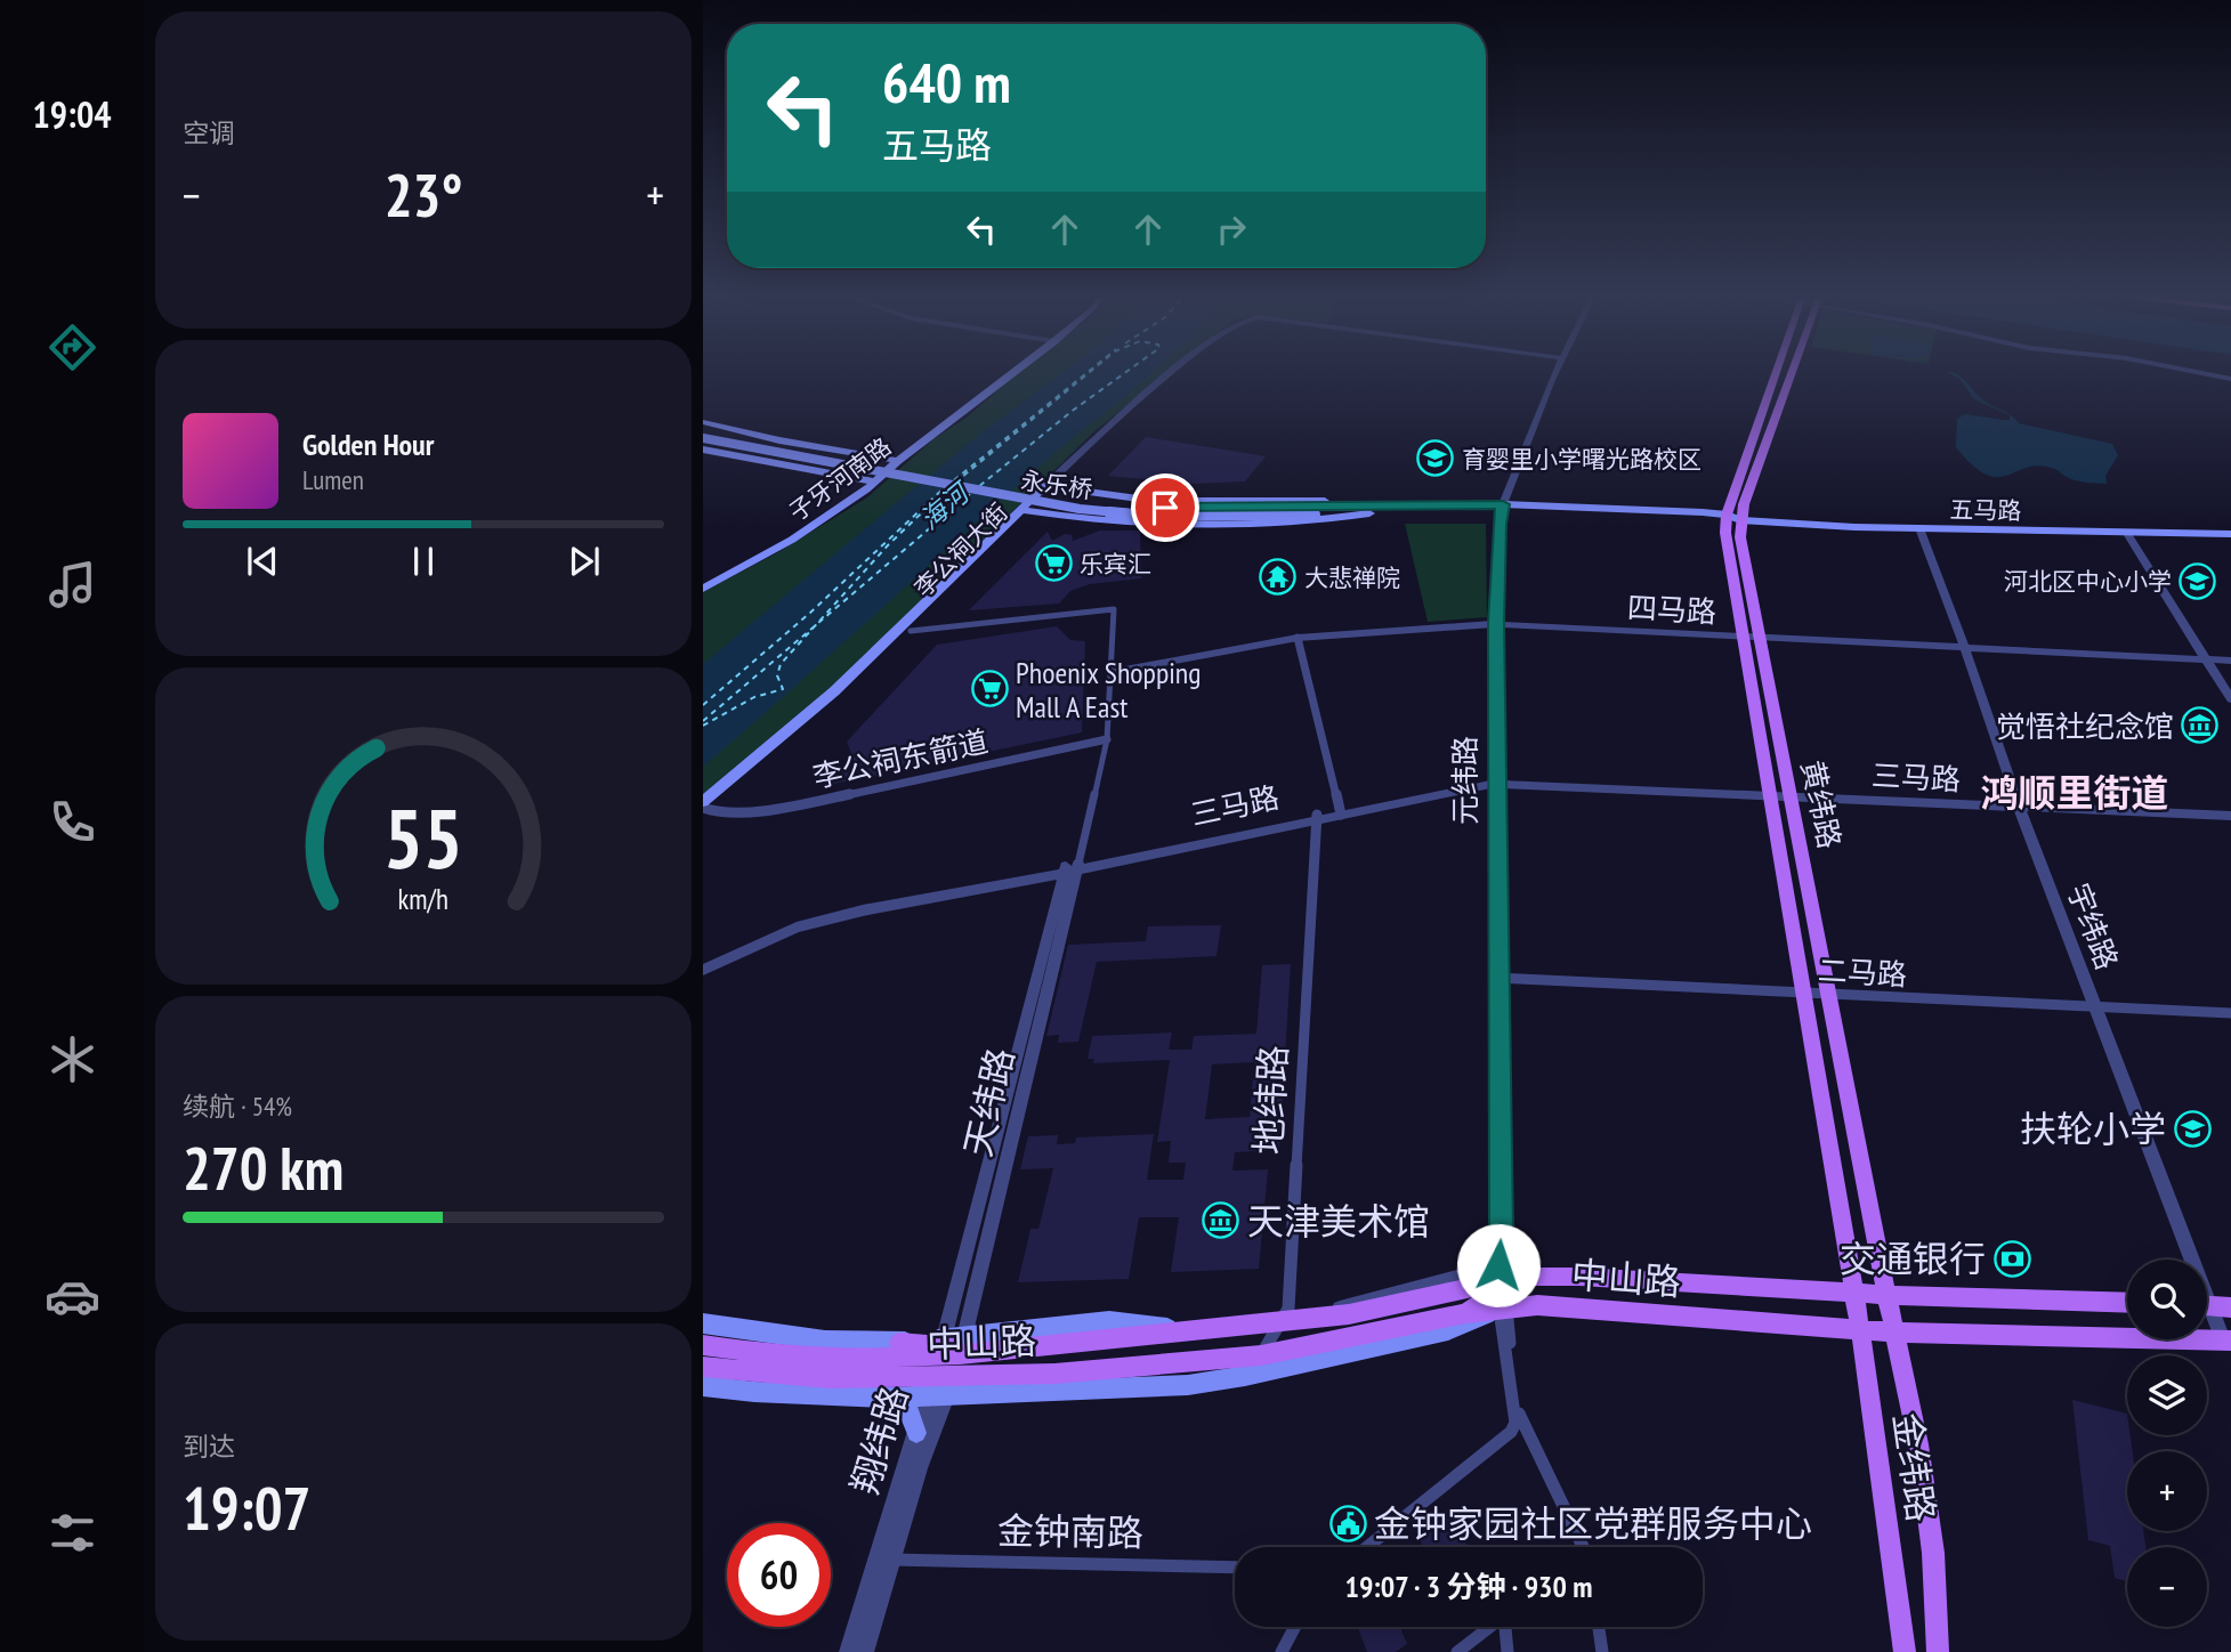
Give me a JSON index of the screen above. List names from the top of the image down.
{
  "streets": {
    "main road": [
      "子牙河南路",
      "永乐桥",
      "五马路",
      "李公祠大街",
      "黄纬路",
      "中山路",
      "金纬路"
    ],
    "street": [
      "四马路",
      "李公祠东箭道",
      "三马路",
      "元纬路",
      "宇纬路",
      "二马路",
      "地纬路",
      "天纬路",
      "翔纬路",
      "金钟南路"
    ]
  },
  "crossings": [
    ["永乐桥", "五马路"],
    ["五马路", "元纬路"],
    ["五马路", "黄纬路"],
    ["五马路", "宇纬路"],
    ["李公祠大街", "李公祠东箭道"],
    ["四马路", "元纬路"],
    ["四马路", "黄纬路"],
    ["四马路", "宇纬路"],
    ["三马路", "元纬路"],
    ["三马路", "黄纬路"],
    ["三马路", "宇纬路"],
    ["三马路", "地纬路"],
    ["三马路", "天纬路"],
    ["元纬路", "二马路"],
    ["黄纬路", "二马路"],
    ["黄纬路", "中山路"],
    ["黄纬路", "金纬路"],
    ["宇纬路", "二马路"],
    ["宇纬路", "中山路"],
    ["地纬路", "中山路"],
    ["天纬路", "中山路"],
    ["天纬路", "翔纬路"],
    ["中山路", "翔纬路"],
    ["中山路", "金纬路"],
    ["翔纬路", "金钟南路"]
  ],
  "districts": ["鸿顺里街道"],
  "water": ["海河"],
  "places": {
    "school or university": ["育婴里小学曙光路校区", "河北区中心小学", "扶轮小学"],
    "supermarket": ["乐宾汇", "Phoenix Shopping Mall A East"],
    "temple": ["大悲禅院"],
    "museum": ["觉悟社纪念馆", "天津美术馆"],
    "bank": ["交通银行"],
    "public building": ["金钟家园社区党群服务中心"]
  },
  "page": {
    "tabs": "19:04",
    "tile": [
      "空调",
      ["续航 · 54%", "270 km"],
      ["到达", "19:07"]
    ],
    "turn": ["640 m", "五马路"],
    "heat": ["−", "23°", "+"],
    "song": ["Golden Hour", "Lumen"],
    "map_buttons": ["+", "−"],
    "limit": "60",
    "trip": "19:07 · 3 分钟 · 930 m",
    "gauge": ["55", "km/h"]
  }
}
